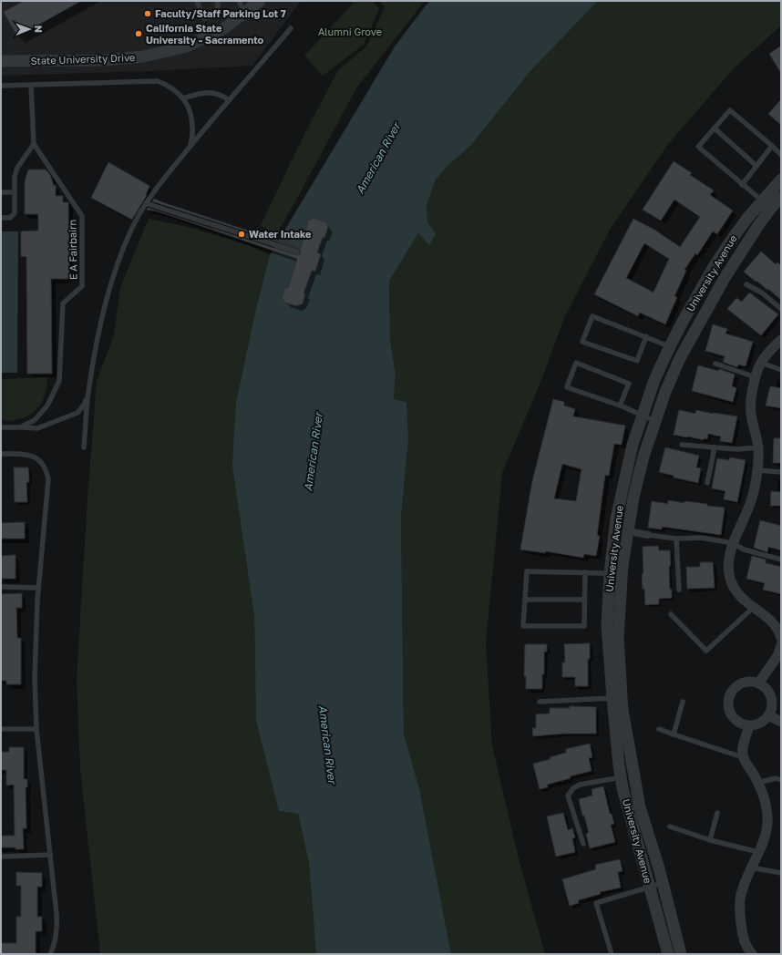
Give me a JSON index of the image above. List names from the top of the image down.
{
  "streets": {
    "street": ["State University Drive", "University Avenue"],
    "lane": ["E A Fairbairn"]
  },
  "water": ["American River"],
  "parks": ["Alumni Grove"],
  "places": ["Faculty/Staff Parking Lot 7", "California State University - Sacramento", "Water Intake"],
  "north": "right"
}
